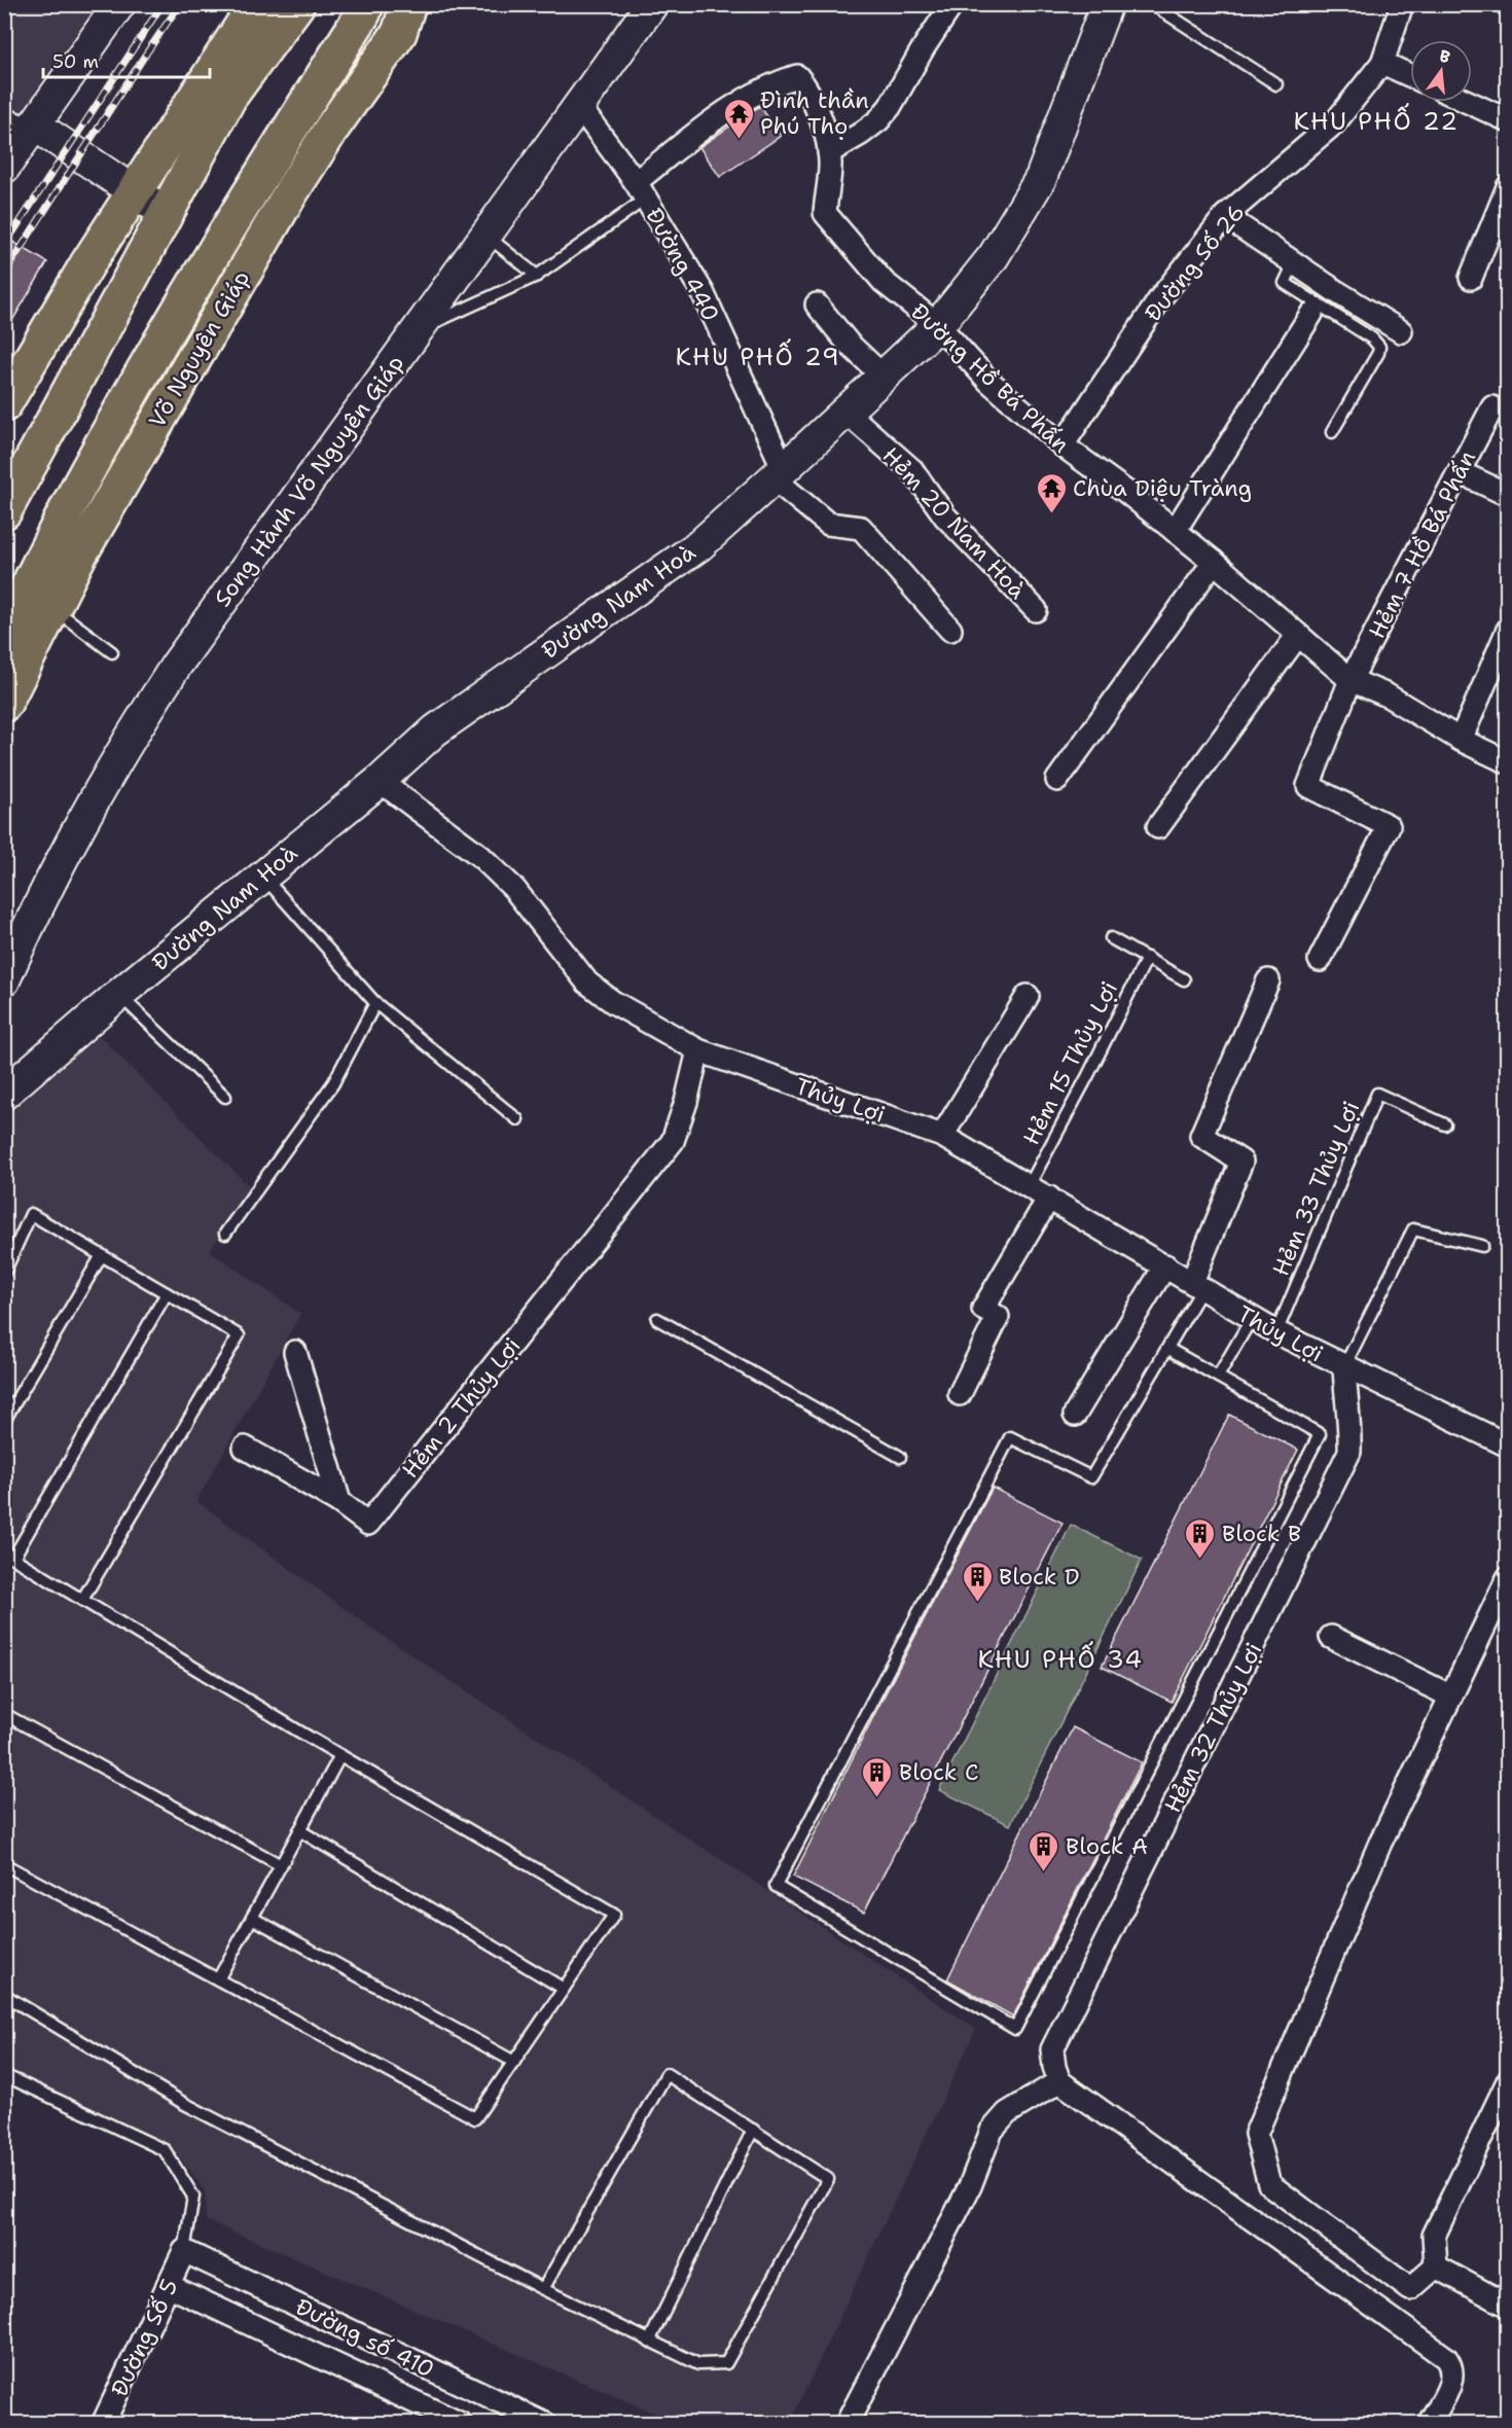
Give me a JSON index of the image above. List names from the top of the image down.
{
  "streets": {
    "highway": ["Võ Nguyên Giáp"],
    "street": [
      "Đường Số 26",
      "Đường 440",
      "Đường Hồ Bá Phấn",
      "Song Hành Võ Nguyên Giáp",
      "Hẻm 20 Nam Hoà",
      "Hẻm 7 Hồ Bá Phấn",
      "Đường Nam Hoà",
      "Thủy Lợi",
      "Hẻm 2 Thủy Lợi",
      "Hẻm 32 Thủy Lợi",
      "Đường Số 5",
      "Đường số 410"
    ],
    "lane": ["Hẻm 15 Thủy Lợi", "Hẻm 33 Thủy Lợi"]
  },
  "crossings": [
    ["Đường Số 26", "Đường Hồ Bá Phấn"],
    ["Đường 440", "Đường Hồ Bá Phấn"],
    ["Đường 440", "Song Hành Võ Nguyên Giáp"],
    ["Đường 440", "Đường Nam Hoà"],
    ["Đường Hồ Bá Phấn", "Hẻm 7 Hồ Bá Phấn"],
    ["Đường Hồ Bá Phấn", "Đường Nam Hoà"],
    ["Hẻm 20 Nam Hoà", "Đường Nam Hoà"],
    ["Đường Nam Hoà", "Thủy Lợi"],
    ["Hẻm 15 Thủy Lợi", "Thủy Lợi"],
    ["Thủy Lợi", "Hẻm 33 Thủy Lợi"],
    ["Thủy Lợi", "Hẻm 2 Thủy Lợi"],
    ["Thủy Lợi", "Hẻm 32 Thủy Lợi"],
    ["Đường Số 5", "Đường số 410"]
  ],
  "districts": ["KHU PHỐ 22", "KHU PHỐ 29", "KHU PHỐ 34"],
  "places": {
    "temple": ["Đình thần Phú Thọ", "Chùa Diệu Tràng"],
    "building": [
      "Block B",
      "Block D",
      "Block C",
      "Block A"
    ]
  },
  "scale_bar": "50 m",
  "north": "top"
}
